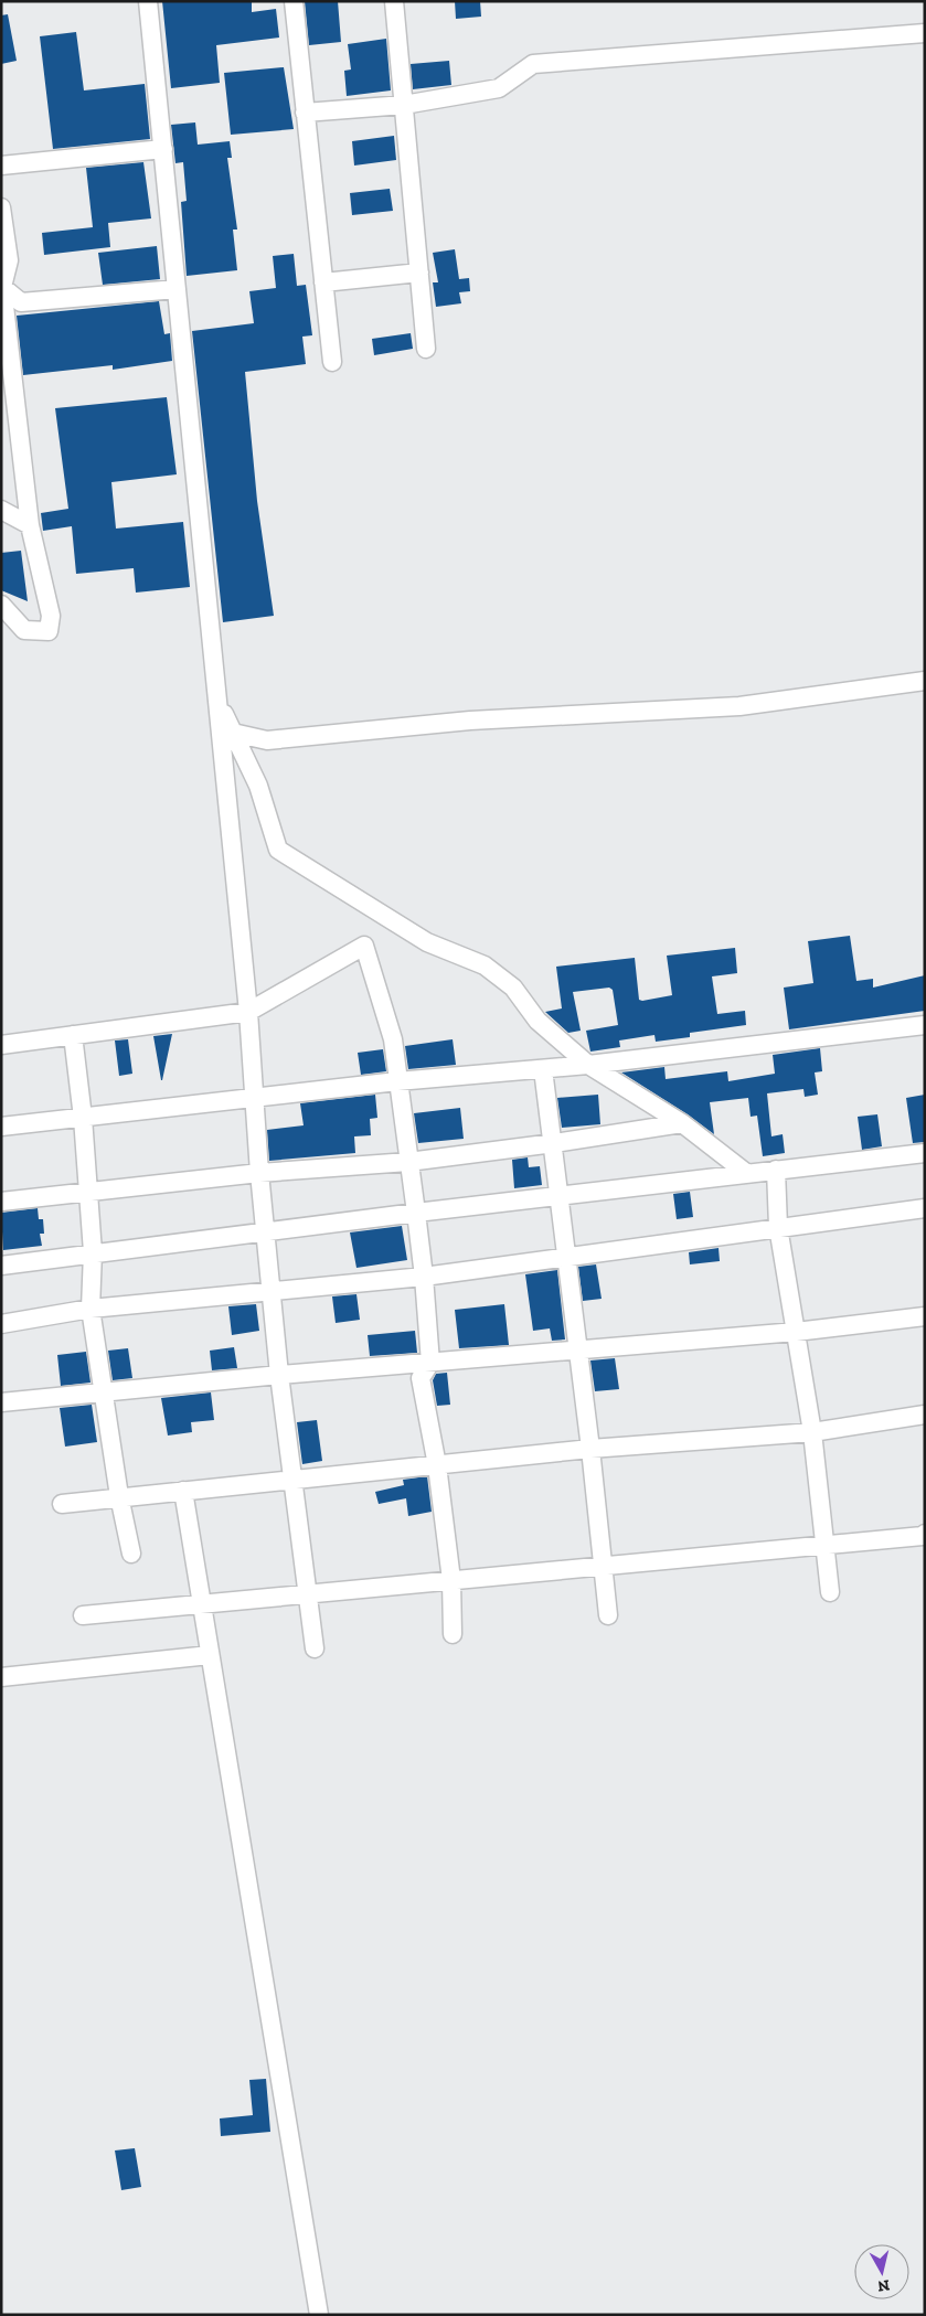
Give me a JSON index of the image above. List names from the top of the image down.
{
  "north": "bottom"
}
